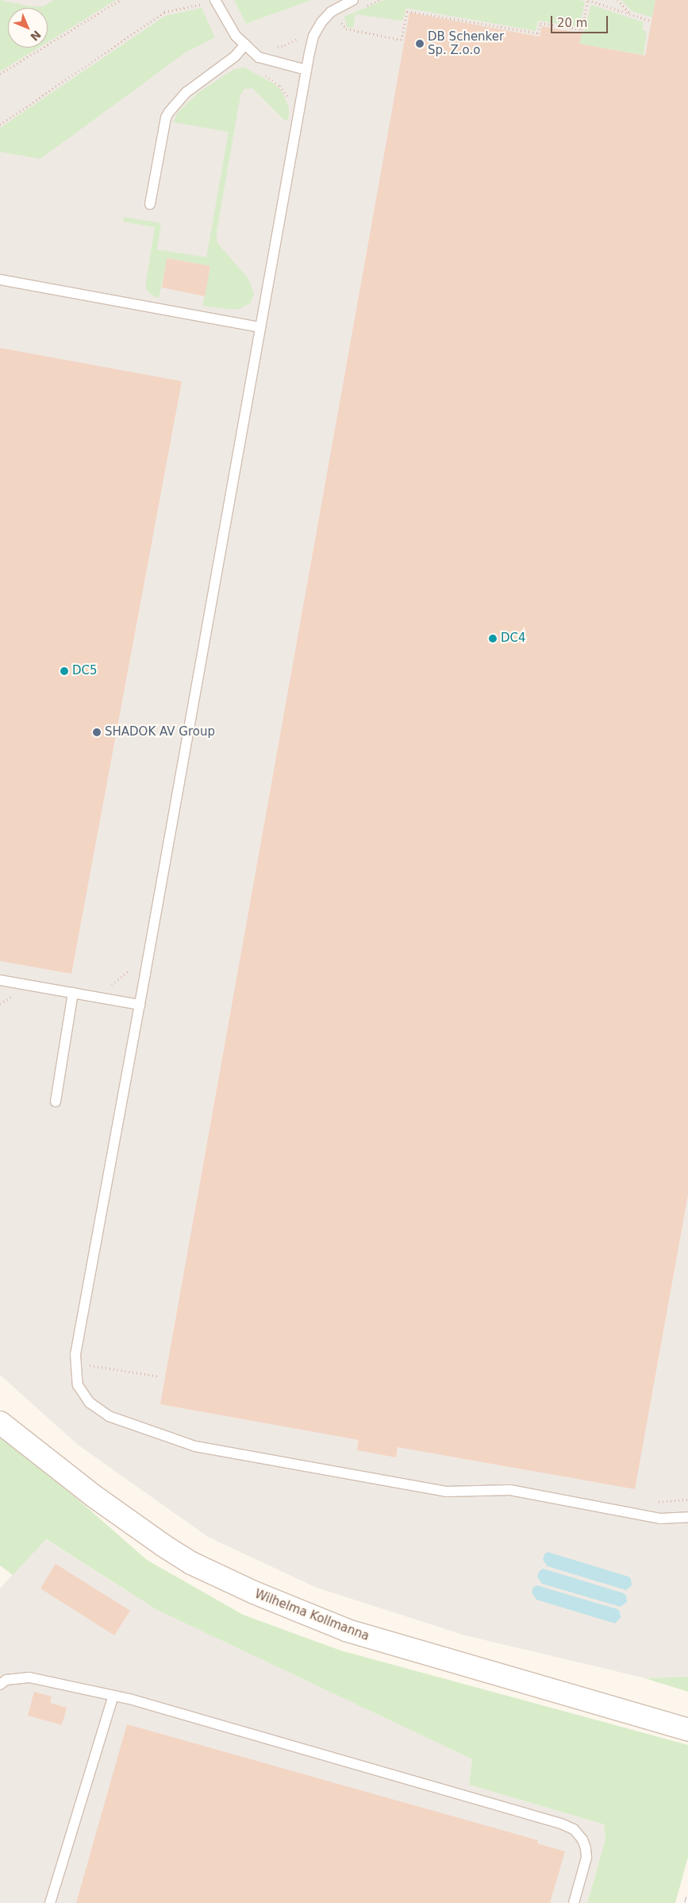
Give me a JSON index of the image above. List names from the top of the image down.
{
  "streets": {
    "street": ["Wilhelma Kollmanna"]
  },
  "places": [
    "DB Schenker Sp. Z.o.o",
    "DC4",
    "DC5",
    "SHADOK AV Group"
  ],
  "scale_bar": "20 m",
  "north": "bottom right"
}
